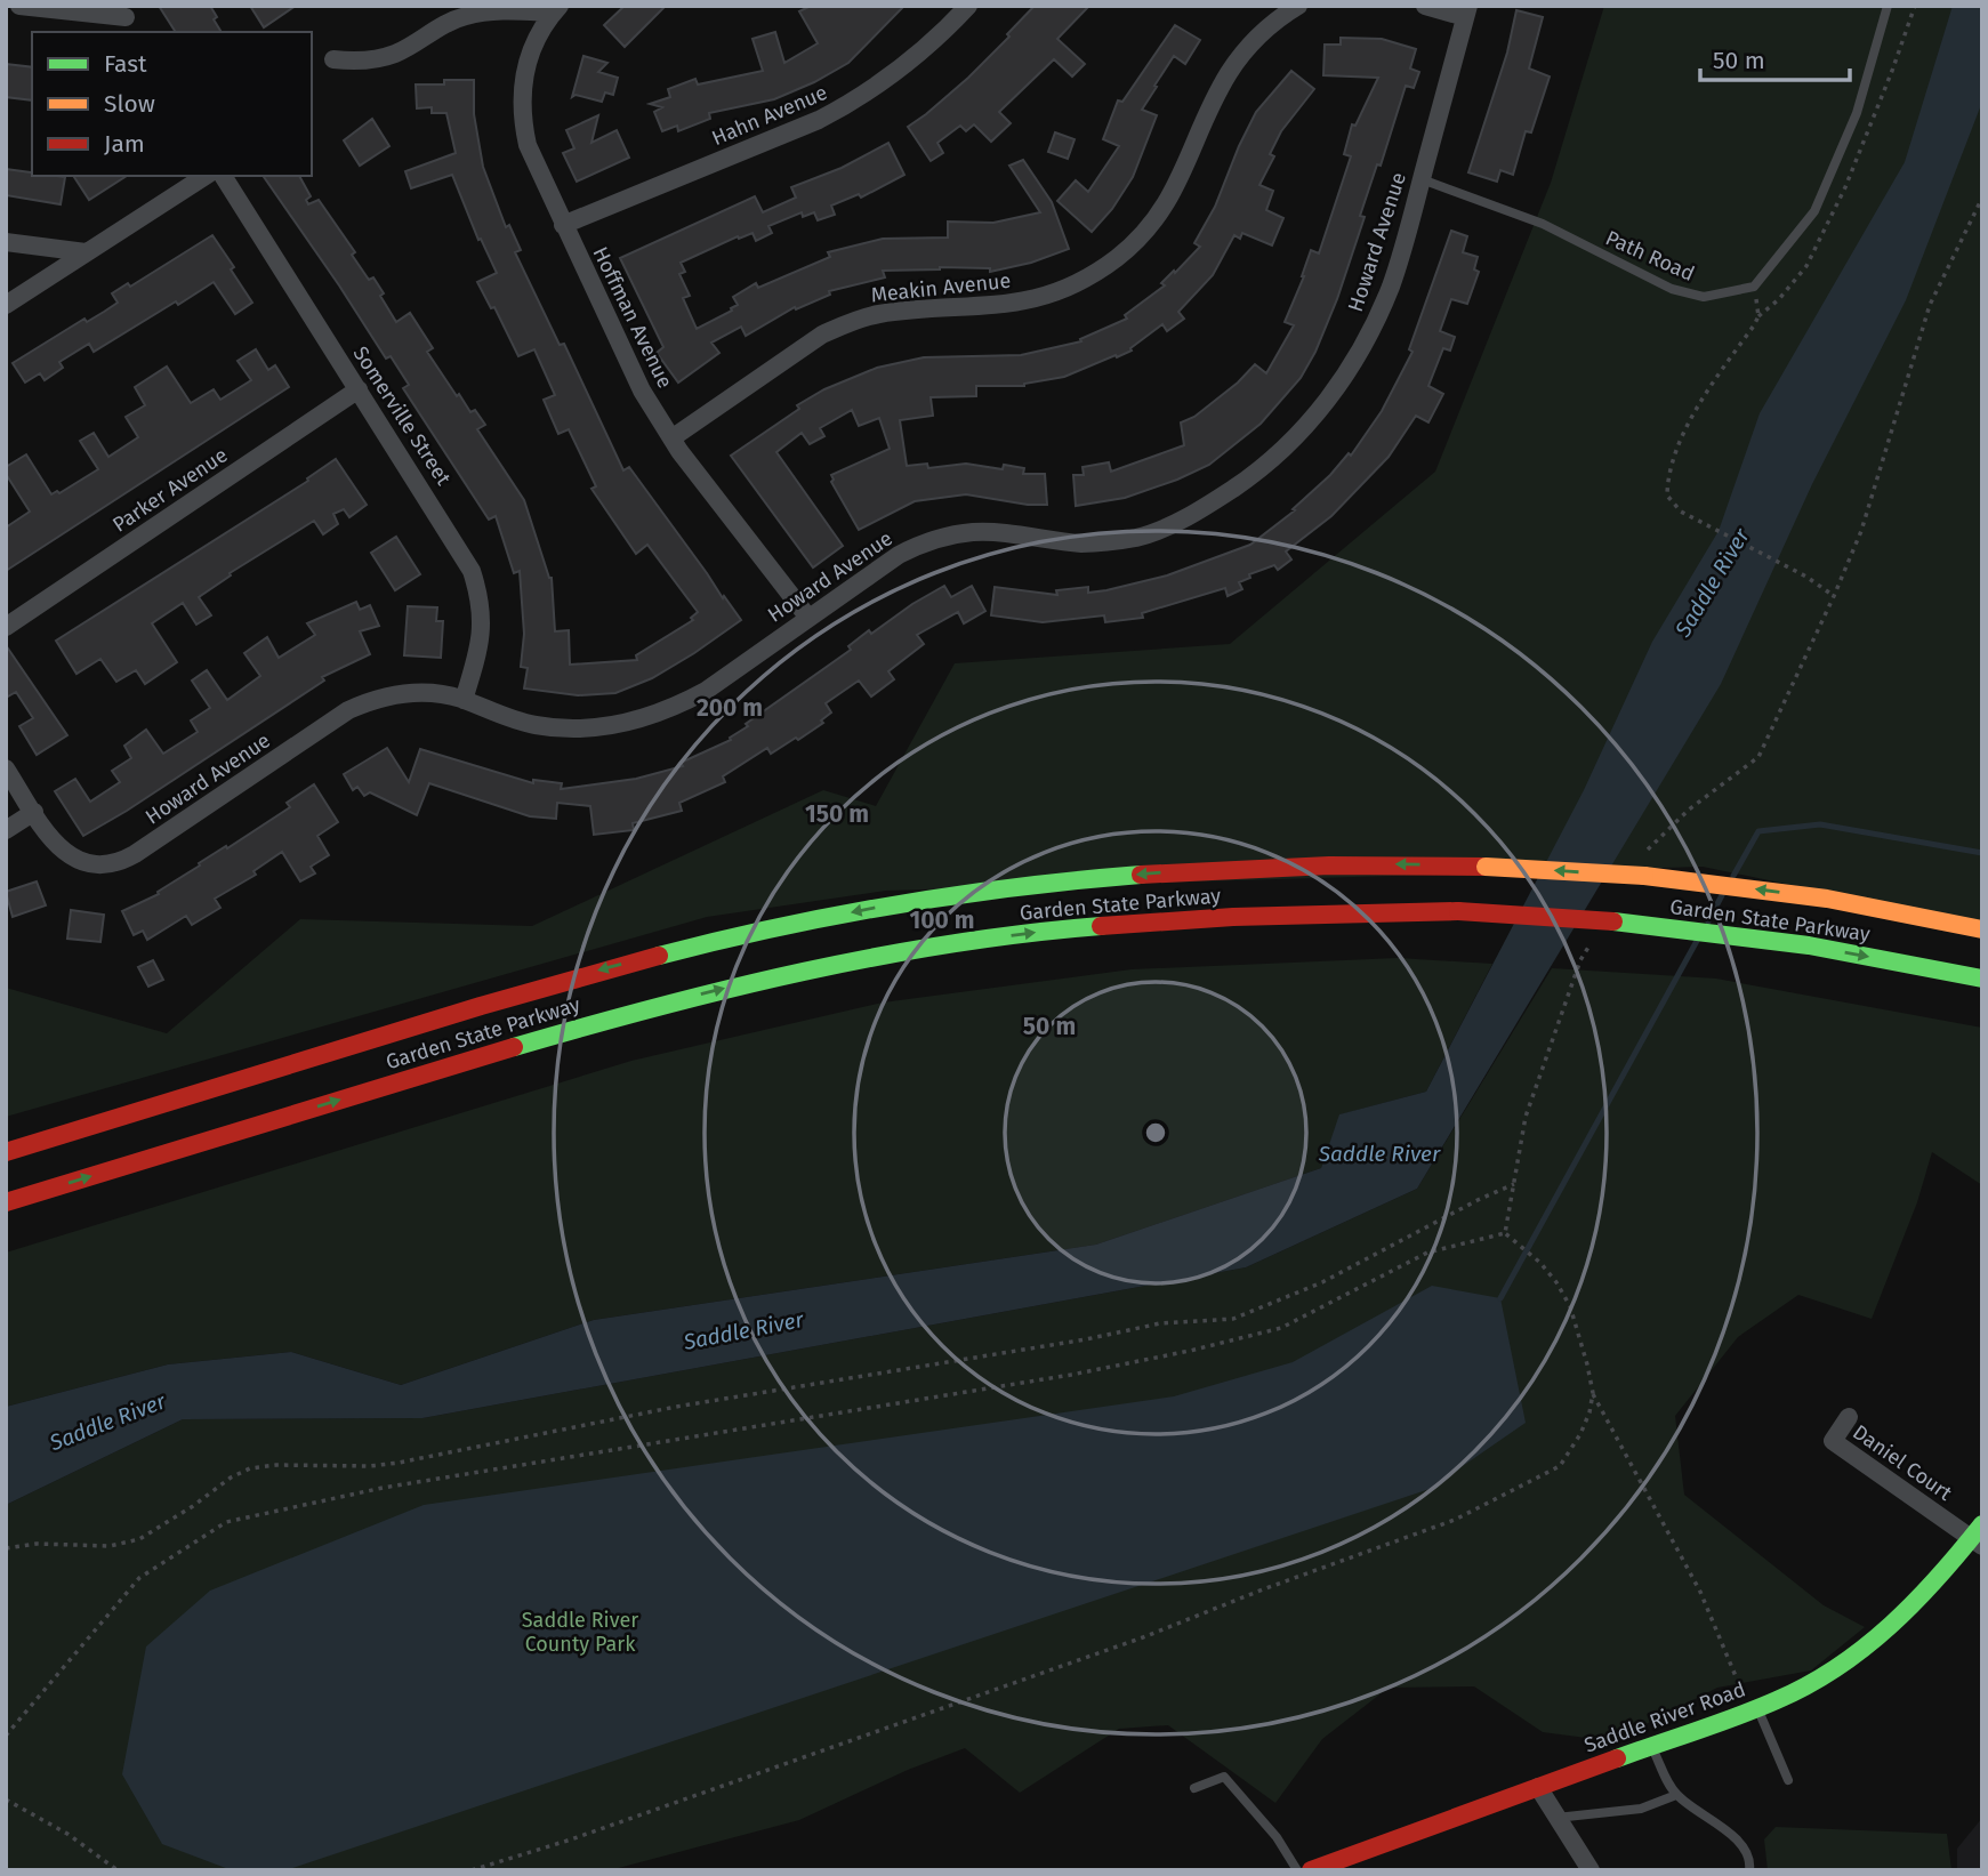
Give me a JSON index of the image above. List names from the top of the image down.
{
  "streets": {
    "main road": ["Garden State Parkway", "Saddle River Road"],
    "street": [
      "Hahn Avenue",
      "Howard Avenue",
      "Meakin Avenue",
      "Hoffman Avenue",
      "Somerville Street",
      "Parker Avenue",
      "Daniel Court"
    ],
    "lane": ["Path Road"]
  },
  "crossings": [
    ["Hahn Avenue", "Hoffman Avenue"],
    ["Howard Avenue", "Path Road"],
    ["Howard Avenue", "Hoffman Avenue"],
    ["Howard Avenue", "Somerville Street"],
    ["Meakin Avenue", "Hoffman Avenue"],
    ["Somerville Street", "Parker Avenue"],
    ["Daniel Court", "Saddle River Road"]
  ],
  "water": ["Saddle River"],
  "parks": ["Saddle River County Park"],
  "legend": ["Fast", "Slow", "Jam"],
  "scale_bar": "50 m",
  "rings": [
    "200 m",
    "150 m",
    "100 m",
    "50 m"
  ]
}
